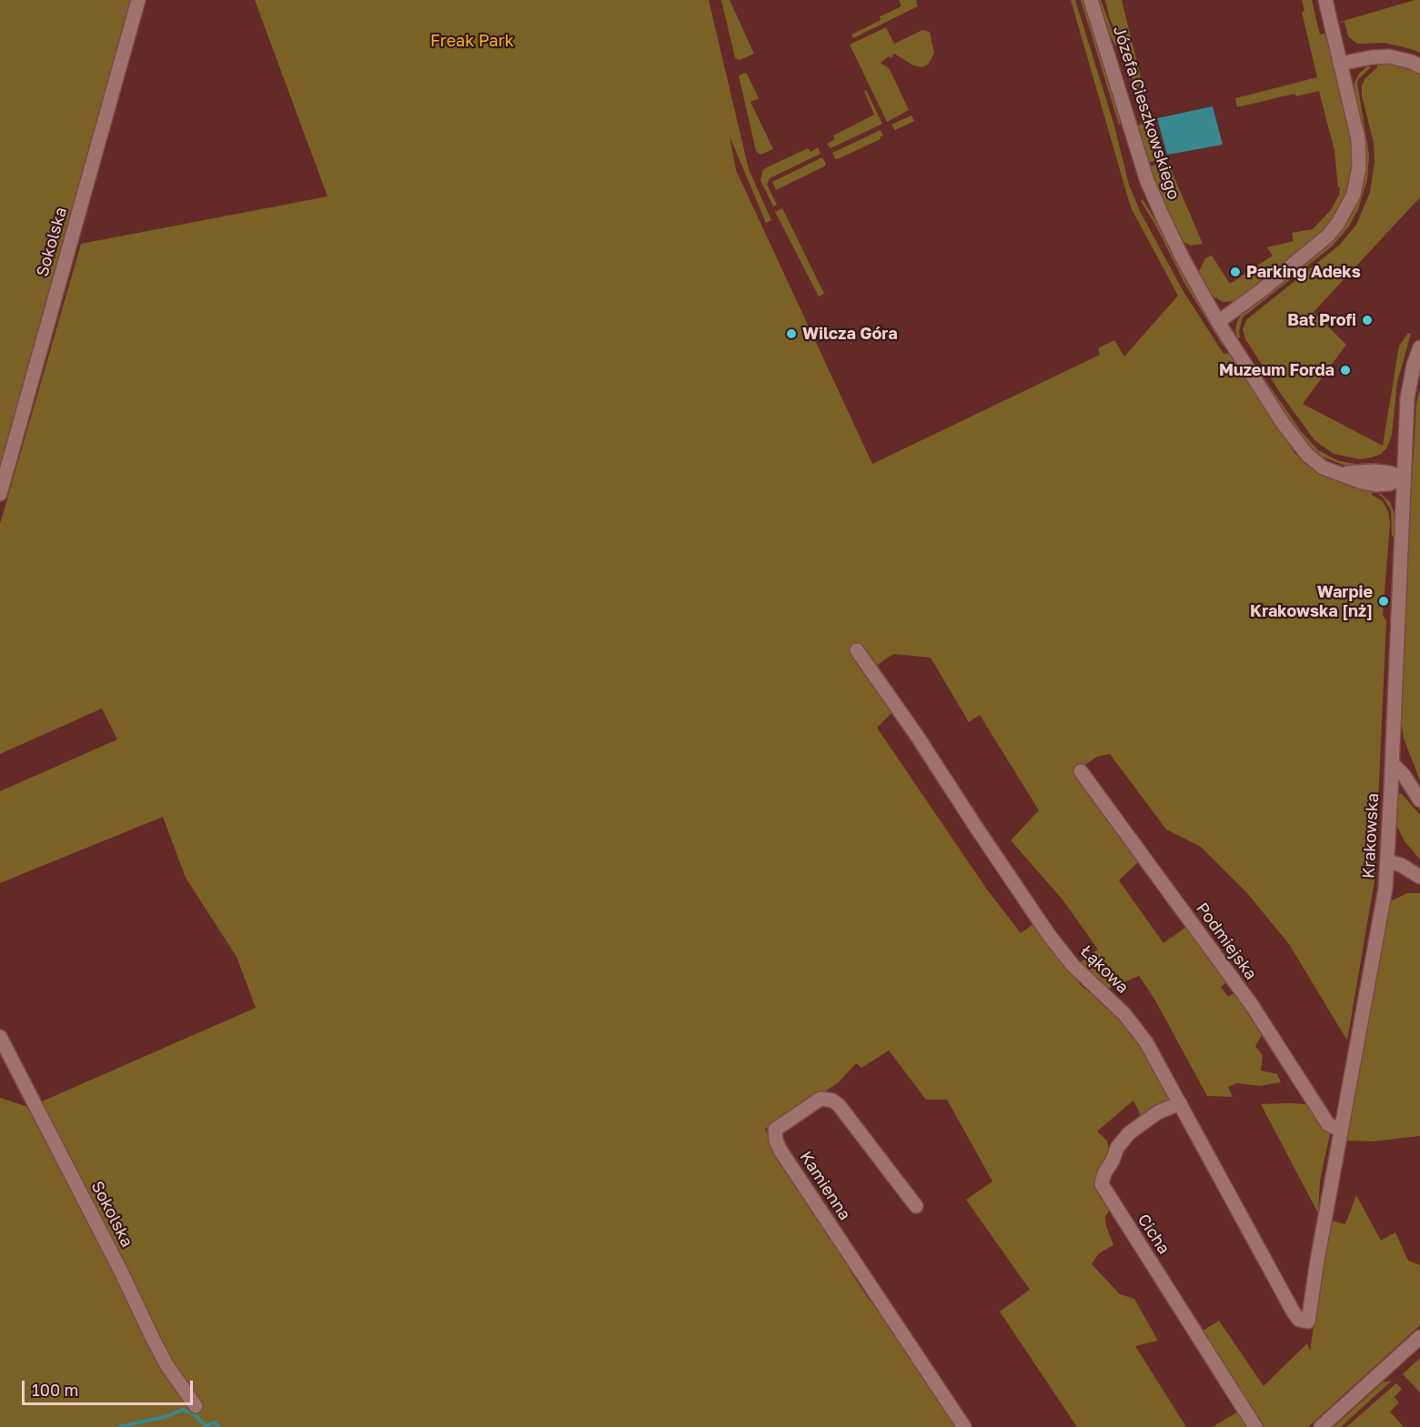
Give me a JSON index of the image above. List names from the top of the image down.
{
  "streets": {
    "street": [
      "Józefa Cieszkowskiego",
      "Sokolska",
      "Krakowska",
      "Podmiejska",
      "Łąkowa",
      "Kamienna",
      "Cicha"
    ]
  },
  "crossings": [
    ["Józefa Cieszkowskiego", "Krakowska"],
    ["Krakowska", "Podmiejska"],
    ["Krakowska", "Łąkowa"],
    ["Łąkowa", "Cicha"]
  ],
  "parks": ["Freak Park"],
  "places": [
    "Parking Adeks",
    "Bat Profi",
    "Wilcza Góra",
    "Muzeum Forda",
    "Warpie Krakowska [nż]"
  ],
  "scale_bar": "100 m"
}
